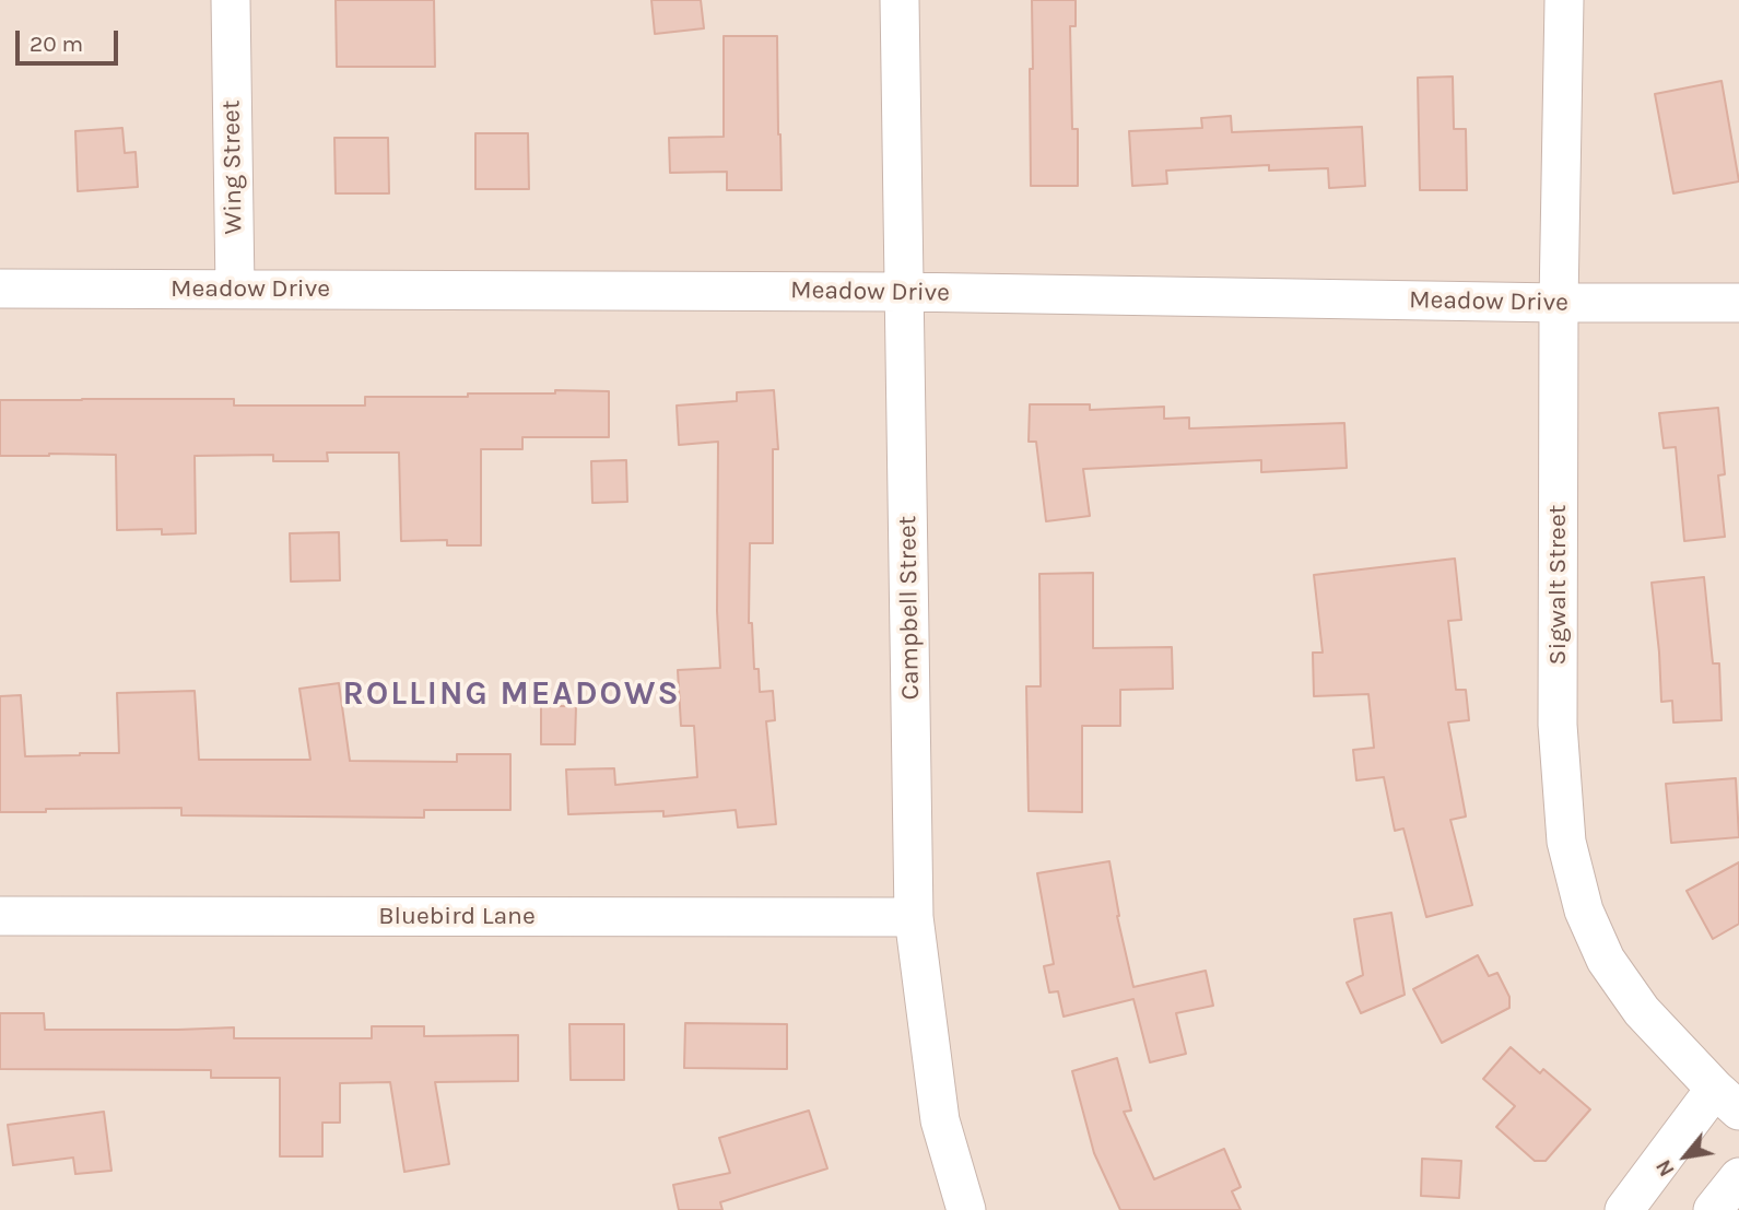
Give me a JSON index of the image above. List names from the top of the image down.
{
  "streets": {
    "street": [
      "Wing Street",
      "Meadow Drive",
      "Sigwalt Street",
      "Campbell Street",
      "Bluebird Lane"
    ]
  },
  "crossings": [
    ["Wing Street", "Meadow Drive"],
    ["Meadow Drive", "Sigwalt Street"],
    ["Meadow Drive", "Campbell Street"],
    ["Campbell Street", "Bluebird Lane"]
  ],
  "districts": ["ROLLING MEADOWS"],
  "scale_bar": "20 m",
  "north": "bottom left"
}
